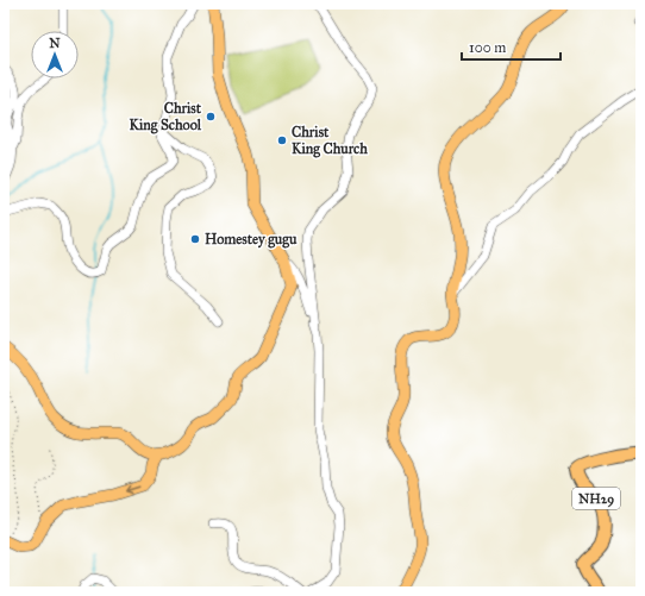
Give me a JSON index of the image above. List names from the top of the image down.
{
  "streets": {
    "highway": ["NH29"]
  },
  "places": ["Christ King School", "Christ King Church", "Homestey gugu"],
  "scale_bar": "100 m",
  "north": "top"
}
